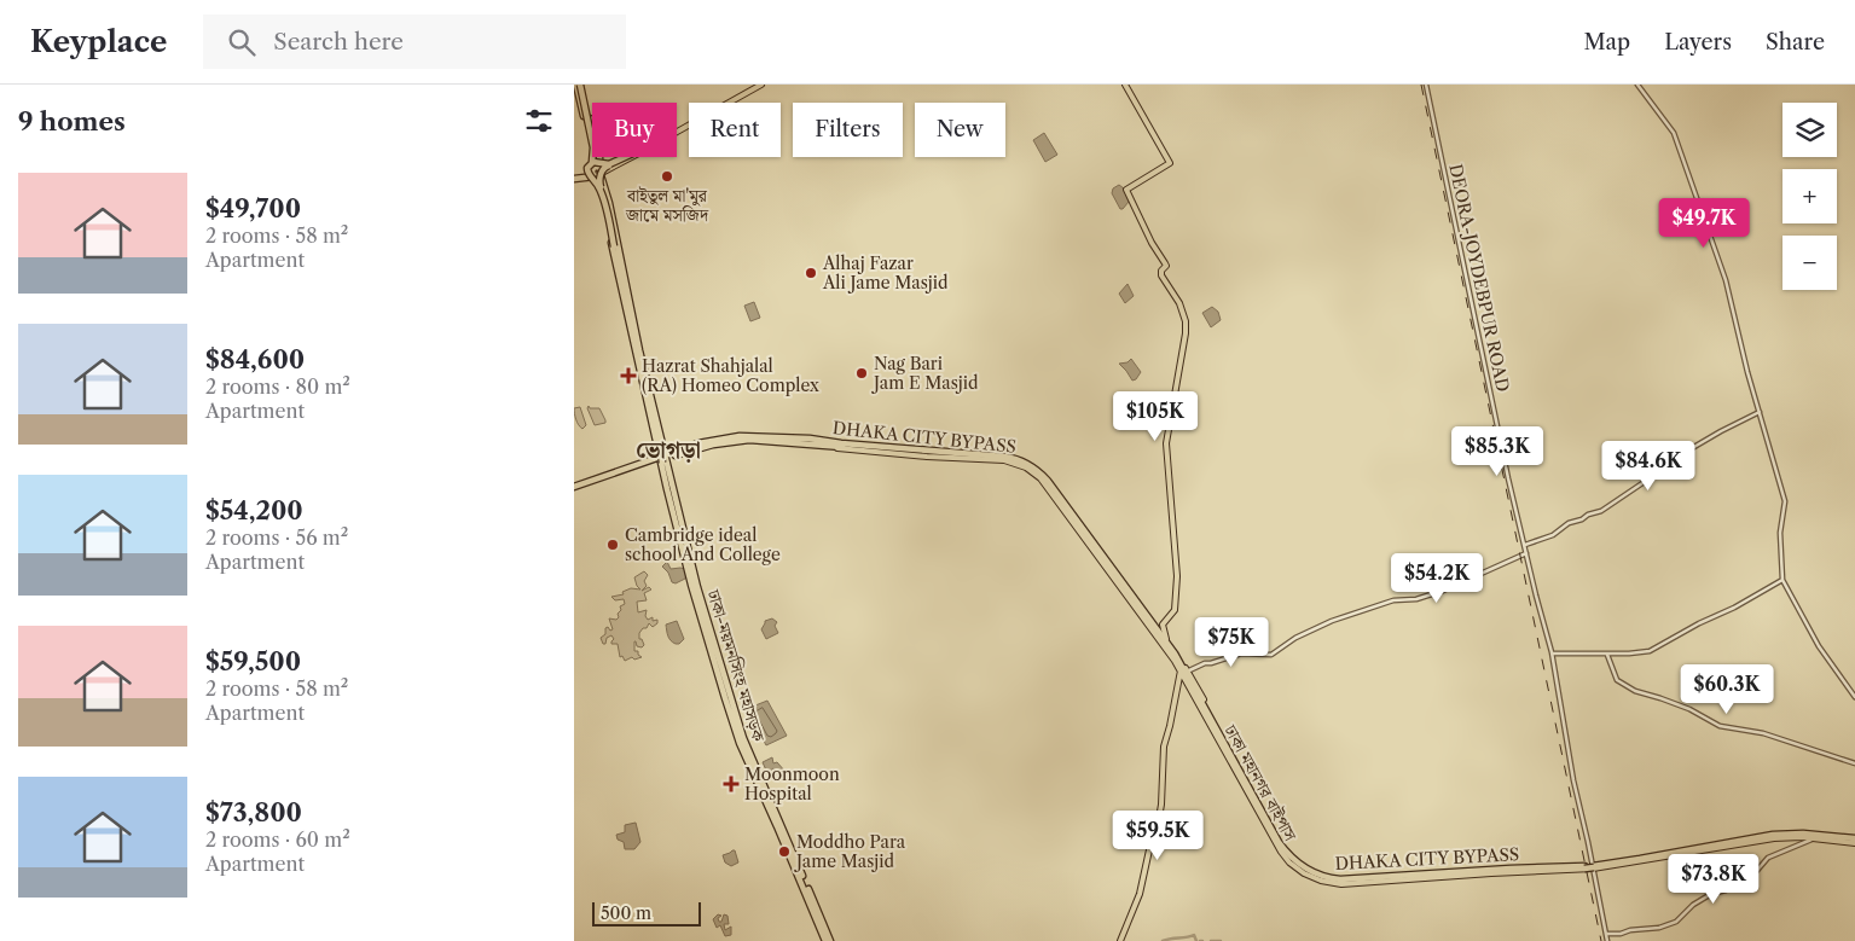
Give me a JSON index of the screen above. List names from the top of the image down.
{
  "streets": {
    "highway": ["DHAKA CITY BYPASS", "ঢাকা মহানগর বাইপাস"],
    "street": ["DEORA-JOYDEBPUR ROAD"]
  },
  "crossings": [
    ["DEORA-JOYDEBPUR ROAD", "ঢাকা মহানগর বাইপাস"],
    ["DHAKA CITY BYPASS", "ঢাকা মহানগর বাইপাস"]
  ],
  "districts": ["ভোগড়া"],
  "places": {
    "other": [
      "বাইতুল মা'মুর জামে মসজিদ",
      "Alhaj Fazar Ali Jame Masjid",
      "Nag Bari Jam E Masjid",
      "Cambridge ideal school And College",
      "Moddho Para Jame Masjid"
    ],
    "health": ["Hazrat Shahjalal (RA) Homeo Complex", "Moonmoon Hospital"]
  },
  "scale_bar": "500 m",
  "page": {
    "header": "Keyplace",
    "search": "Search here",
    "nav": ["Map", "Layers", "Share"],
    "heading": "9 homes",
    "map_buttons": ["+", "−"],
    "chip": [
      "Buy",
      "Rent",
      "Filters",
      "New"
    ],
    "list": [
      {
        "name": "$49,700",
        "note": "2 rooms · 58 m² · Apartment"
      },
      {
        "name": "$84,600",
        "note": "2 rooms · 80 m² · Apartment"
      },
      {
        "name": "$54,200",
        "note": "2 rooms · 56 m² · Apartment"
      },
      {
        "name": "$59,500",
        "note": "2 rooms · 58 m² · Apartment"
      },
      {
        "name": "$73,800",
        "note": "2 rooms · 60 m² · Apartment"
      }
    ],
    "price": [
      "$49.7K",
      "$105K",
      "$85.3K",
      "$84.6K",
      "$54.2K",
      "$75K",
      "$60.3K",
      "$59.5K",
      "$73.8K"
    ],
    "scale": "500 m"
  }
}
